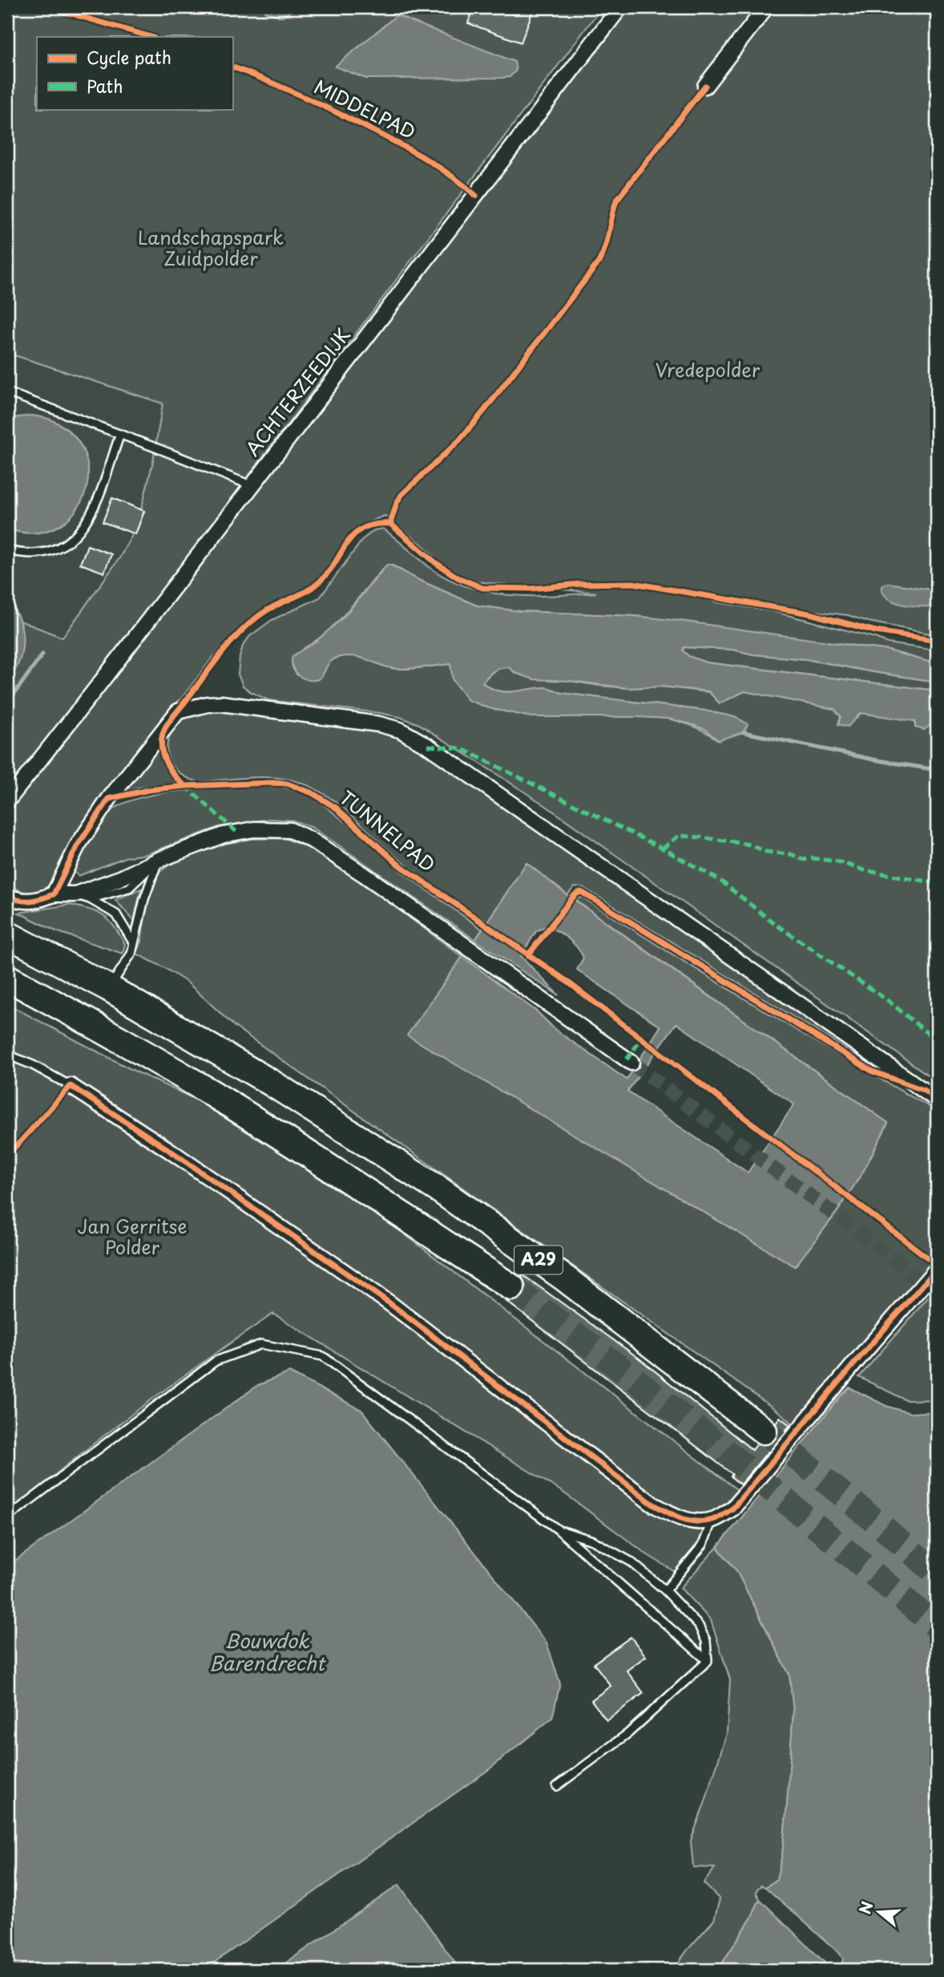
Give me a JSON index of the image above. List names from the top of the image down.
{
  "streets": {
    "highway": ["A29"],
    "street": ["ACHTERZEEDIJK"],
    "cycle path": ["MIDDELPAD", "TUNNELPAD"]
  },
  "water": ["Bouwdok Barendrecht"],
  "parks": ["Landschapspark Zuidpolder", "Vredepolder", "Jan Gerritse Polder"],
  "legend": ["Cycle path", "Path"],
  "north": "left"
}
